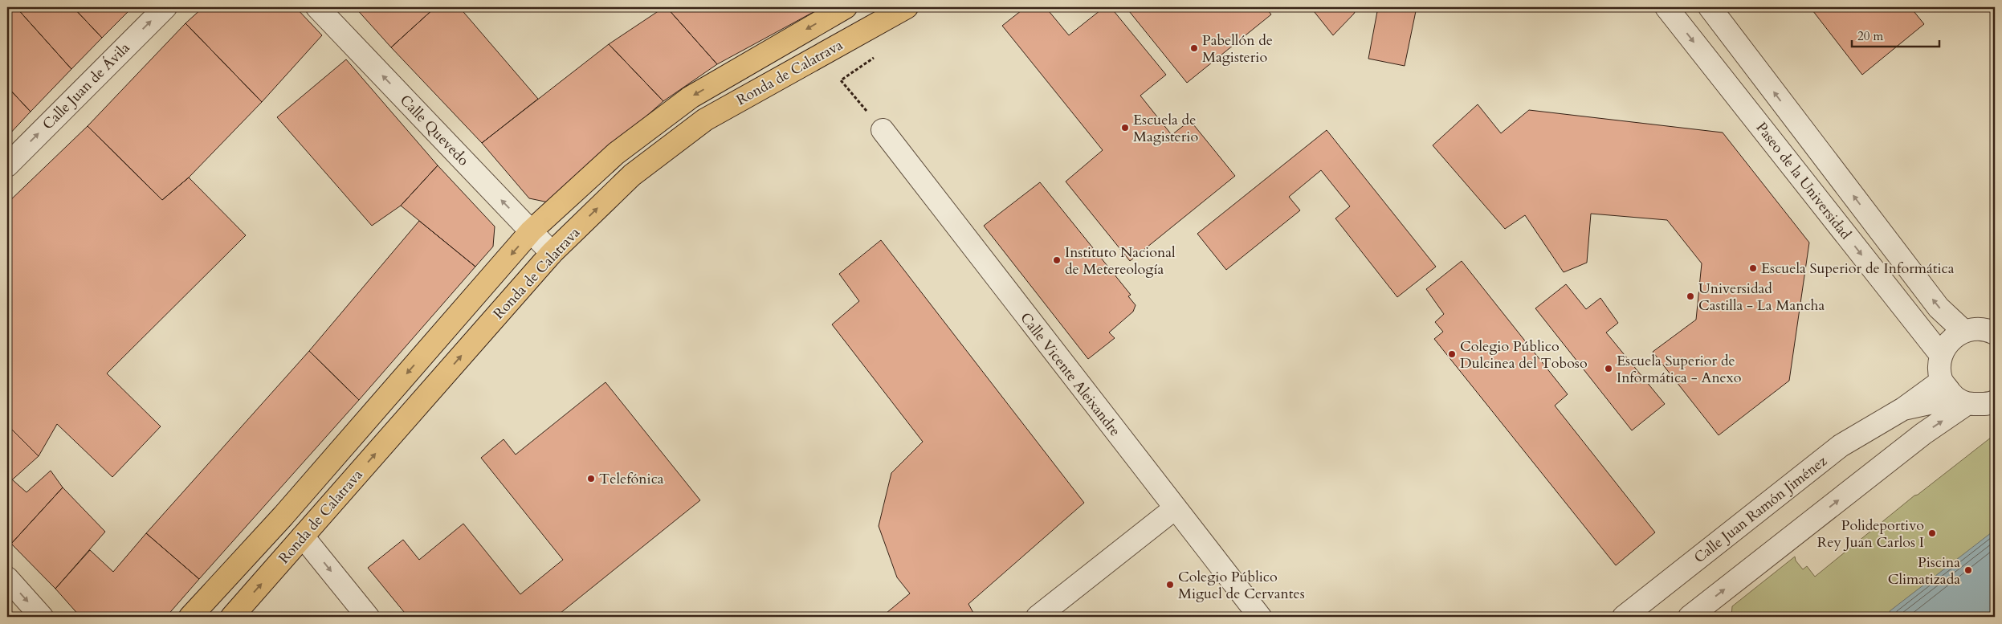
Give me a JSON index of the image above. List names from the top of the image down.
{
  "streets": {
    "highway": ["Ronda de Calatrava"],
    "street": [
      "Calle Juan de Ávila",
      "Calle Quevedo",
      "Paseo de la Universidad",
      "Calle Vicente Aleixandre",
      "Calle Juan Ramón Jiménez"
    ]
  },
  "crossings": [
    ["Ronda de Calatrava", "Calle Quevedo"]
  ],
  "one_way": ["Calle Juan de Ávila", "Calle Quevedo"],
  "places": [
    "Pabellón de Magisterio",
    "Escuela de Magisterio",
    "Instituto Nacional de Metereología",
    "Escuela Superior de Informática",
    "Universidad Castilla - La Mancha",
    "Colegio Público Dulcinea del Toboso",
    "Escuela Superior de Informática - Anexo",
    "Telefónica",
    "Polideportivo Rey Juan Carlos I",
    "Piscina Climatizada",
    "Colegio Público Miguel de Cervantes"
  ],
  "scale_bar": "20 m"
}
